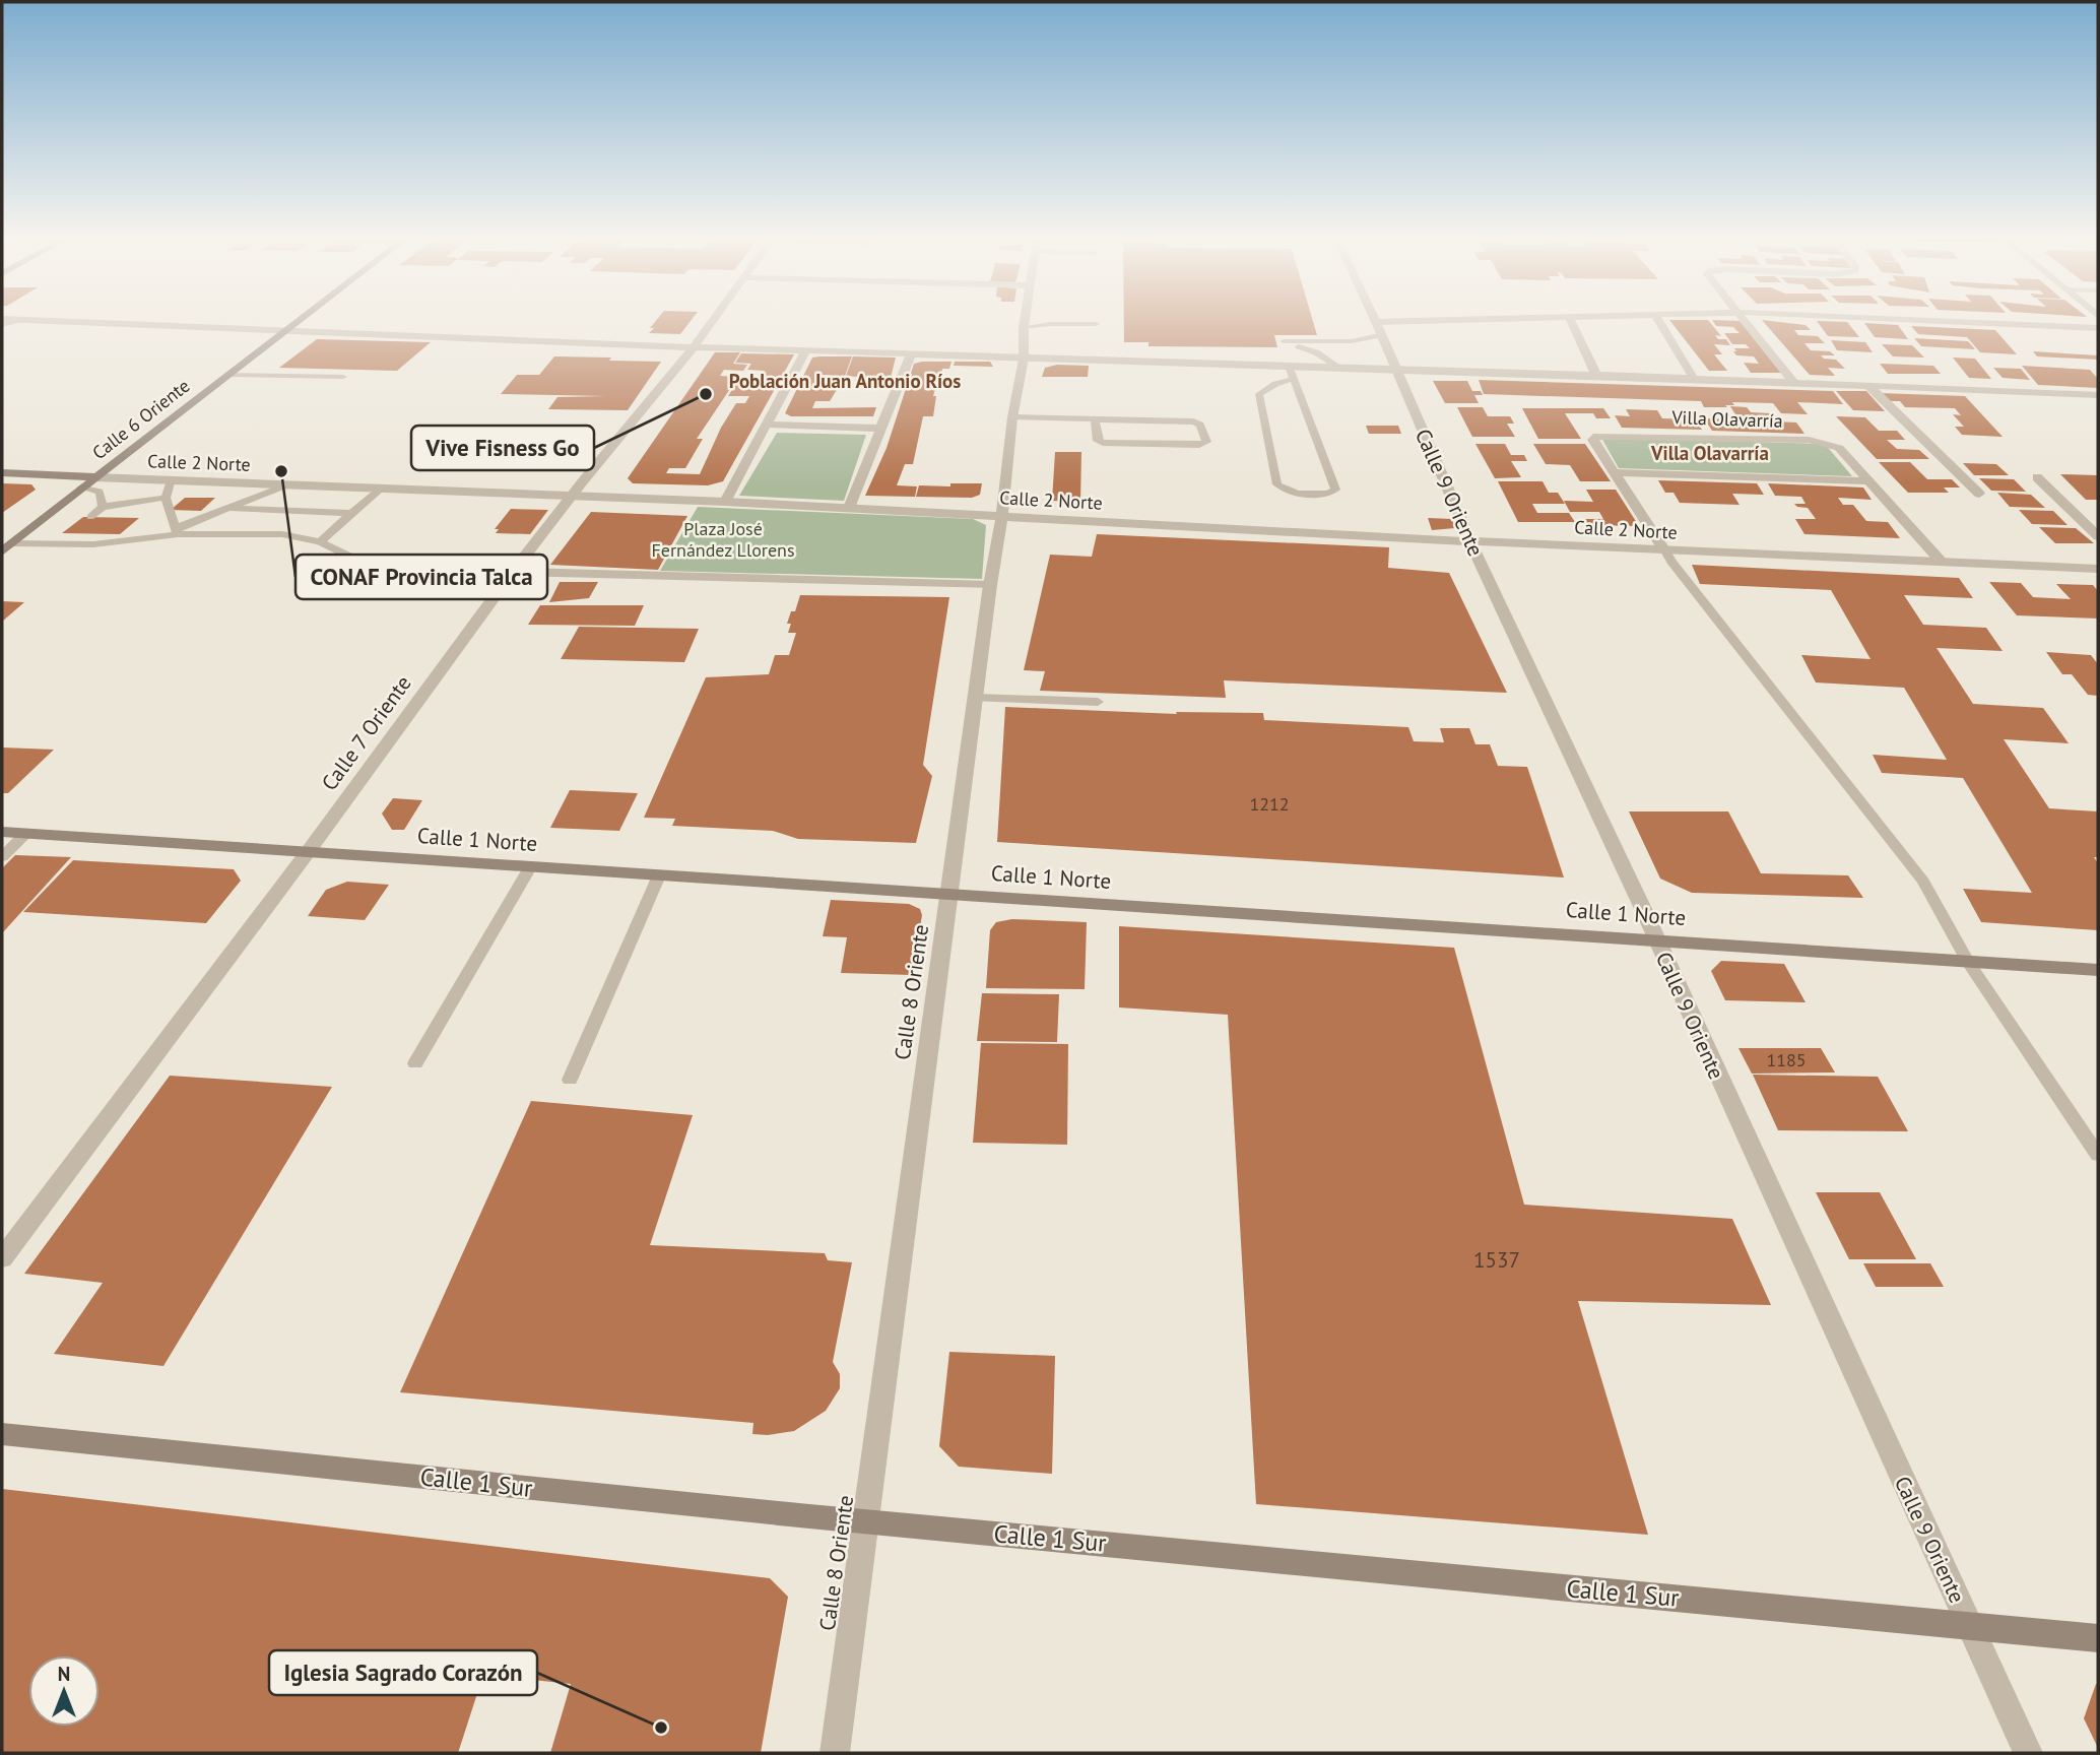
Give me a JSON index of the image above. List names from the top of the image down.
{
  "streets": {
    "main road": [
      "Calle 6 Oriente",
      "Calle 2 Norte",
      "Calle 1 Norte",
      "Calle 1 Sur"
    ],
    "street": [
      "Villa Olavarría",
      "Calle 9 Oriente",
      "Calle 7 Oriente",
      "Calle 8 Oriente"
    ]
  },
  "crossings": [
    ["Calle 6 Oriente", "Calle 2 Norte"],
    ["Villa Olavarría", "Calle 2 Norte"],
    ["Calle 2 Norte", "Calle 9 Oriente"],
    ["Calle 2 Norte", "Calle 7 Oriente"],
    ["Calle 2 Norte", "Calle 8 Oriente"],
    ["Calle 9 Oriente", "Calle 1 Norte"],
    ["Calle 9 Oriente", "Calle 1 Sur"],
    ["Calle 7 Oriente", "Calle 1 Norte"],
    ["Calle 1 Norte", "Calle 8 Oriente"],
    ["Calle 8 Oriente", "Calle 1 Sur"]
  ],
  "districts": ["Población Juan Antonio Ríos", "Villa Olavarría"],
  "parks": ["Plaza José Fernández Llorens"],
  "places": ["Vive Fisness Go", "CONAF Provincia Talca", "Iglesia Sagrado Corazón"],
  "house_numbers": ["1212", "1185", "1537"],
  "north": "top"
}
